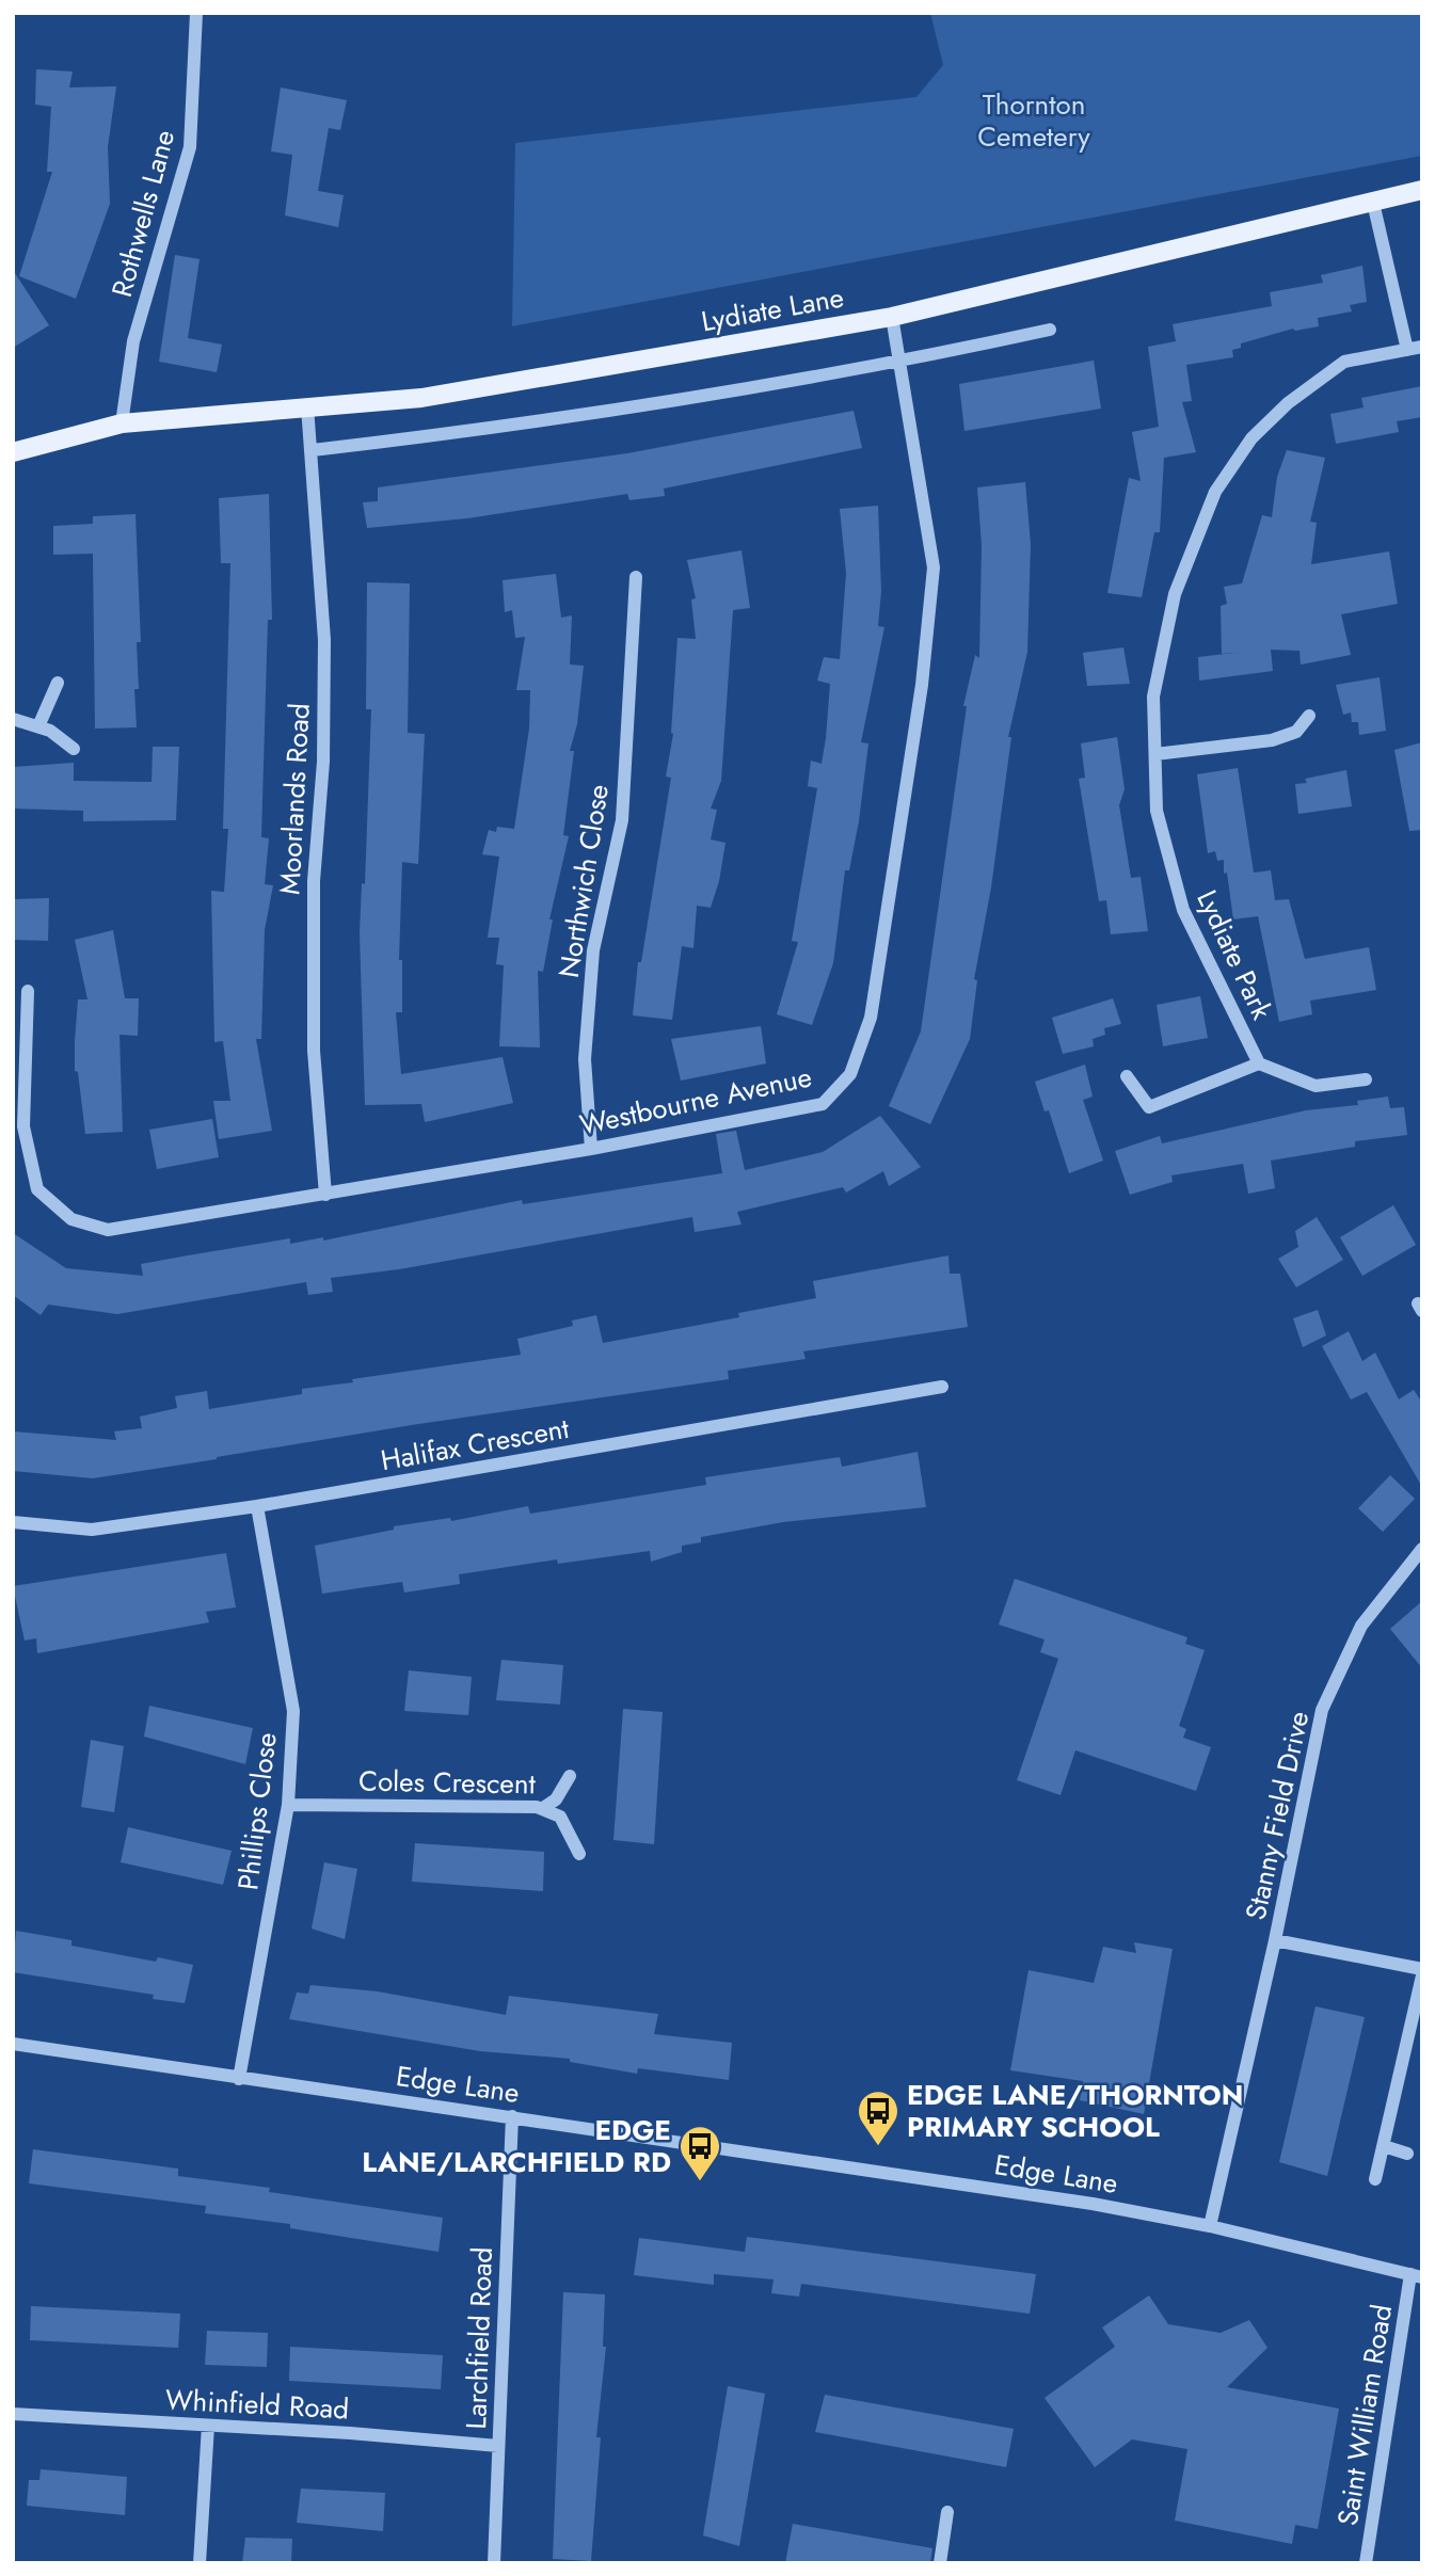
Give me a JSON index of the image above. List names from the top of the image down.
{
  "streets": {
    "main road": ["Lydiate Lane"],
    "street": [
      "Rothwells Lane",
      "Moorlands Road",
      "Northwich Close",
      "Lydiate Park",
      "Westbourne Avenue",
      "Halifax Crescent",
      "Coles Crescent",
      "Phillips Close",
      "Stanny Field Drive",
      "Edge Lane",
      "Larchfield Road",
      "Whinfield Road",
      "Saint William Road"
    ]
  },
  "crossings": [
    ["Rothwells Lane", "Lydiate Lane"],
    ["Lydiate Lane", "Moorlands Road"],
    ["Lydiate Lane", "Westbourne Avenue"],
    ["Moorlands Road", "Westbourne Avenue"],
    ["Northwich Close", "Westbourne Avenue"],
    ["Halifax Crescent", "Phillips Close"],
    ["Coles Crescent", "Phillips Close"],
    ["Phillips Close", "Edge Lane"],
    ["Stanny Field Drive", "Edge Lane"],
    ["Edge Lane", "Larchfield Road"],
    ["Edge Lane", "Saint William Road"],
    ["Larchfield Road", "Whinfield Road"]
  ],
  "parks": ["Thornton Cemetery"],
  "places": {
    "bus stop": ["EDGE LANE/THORNTON PRIMARY SCHOOL", "EDGE LANE/LARCHFIELD RD"]
  }
}
